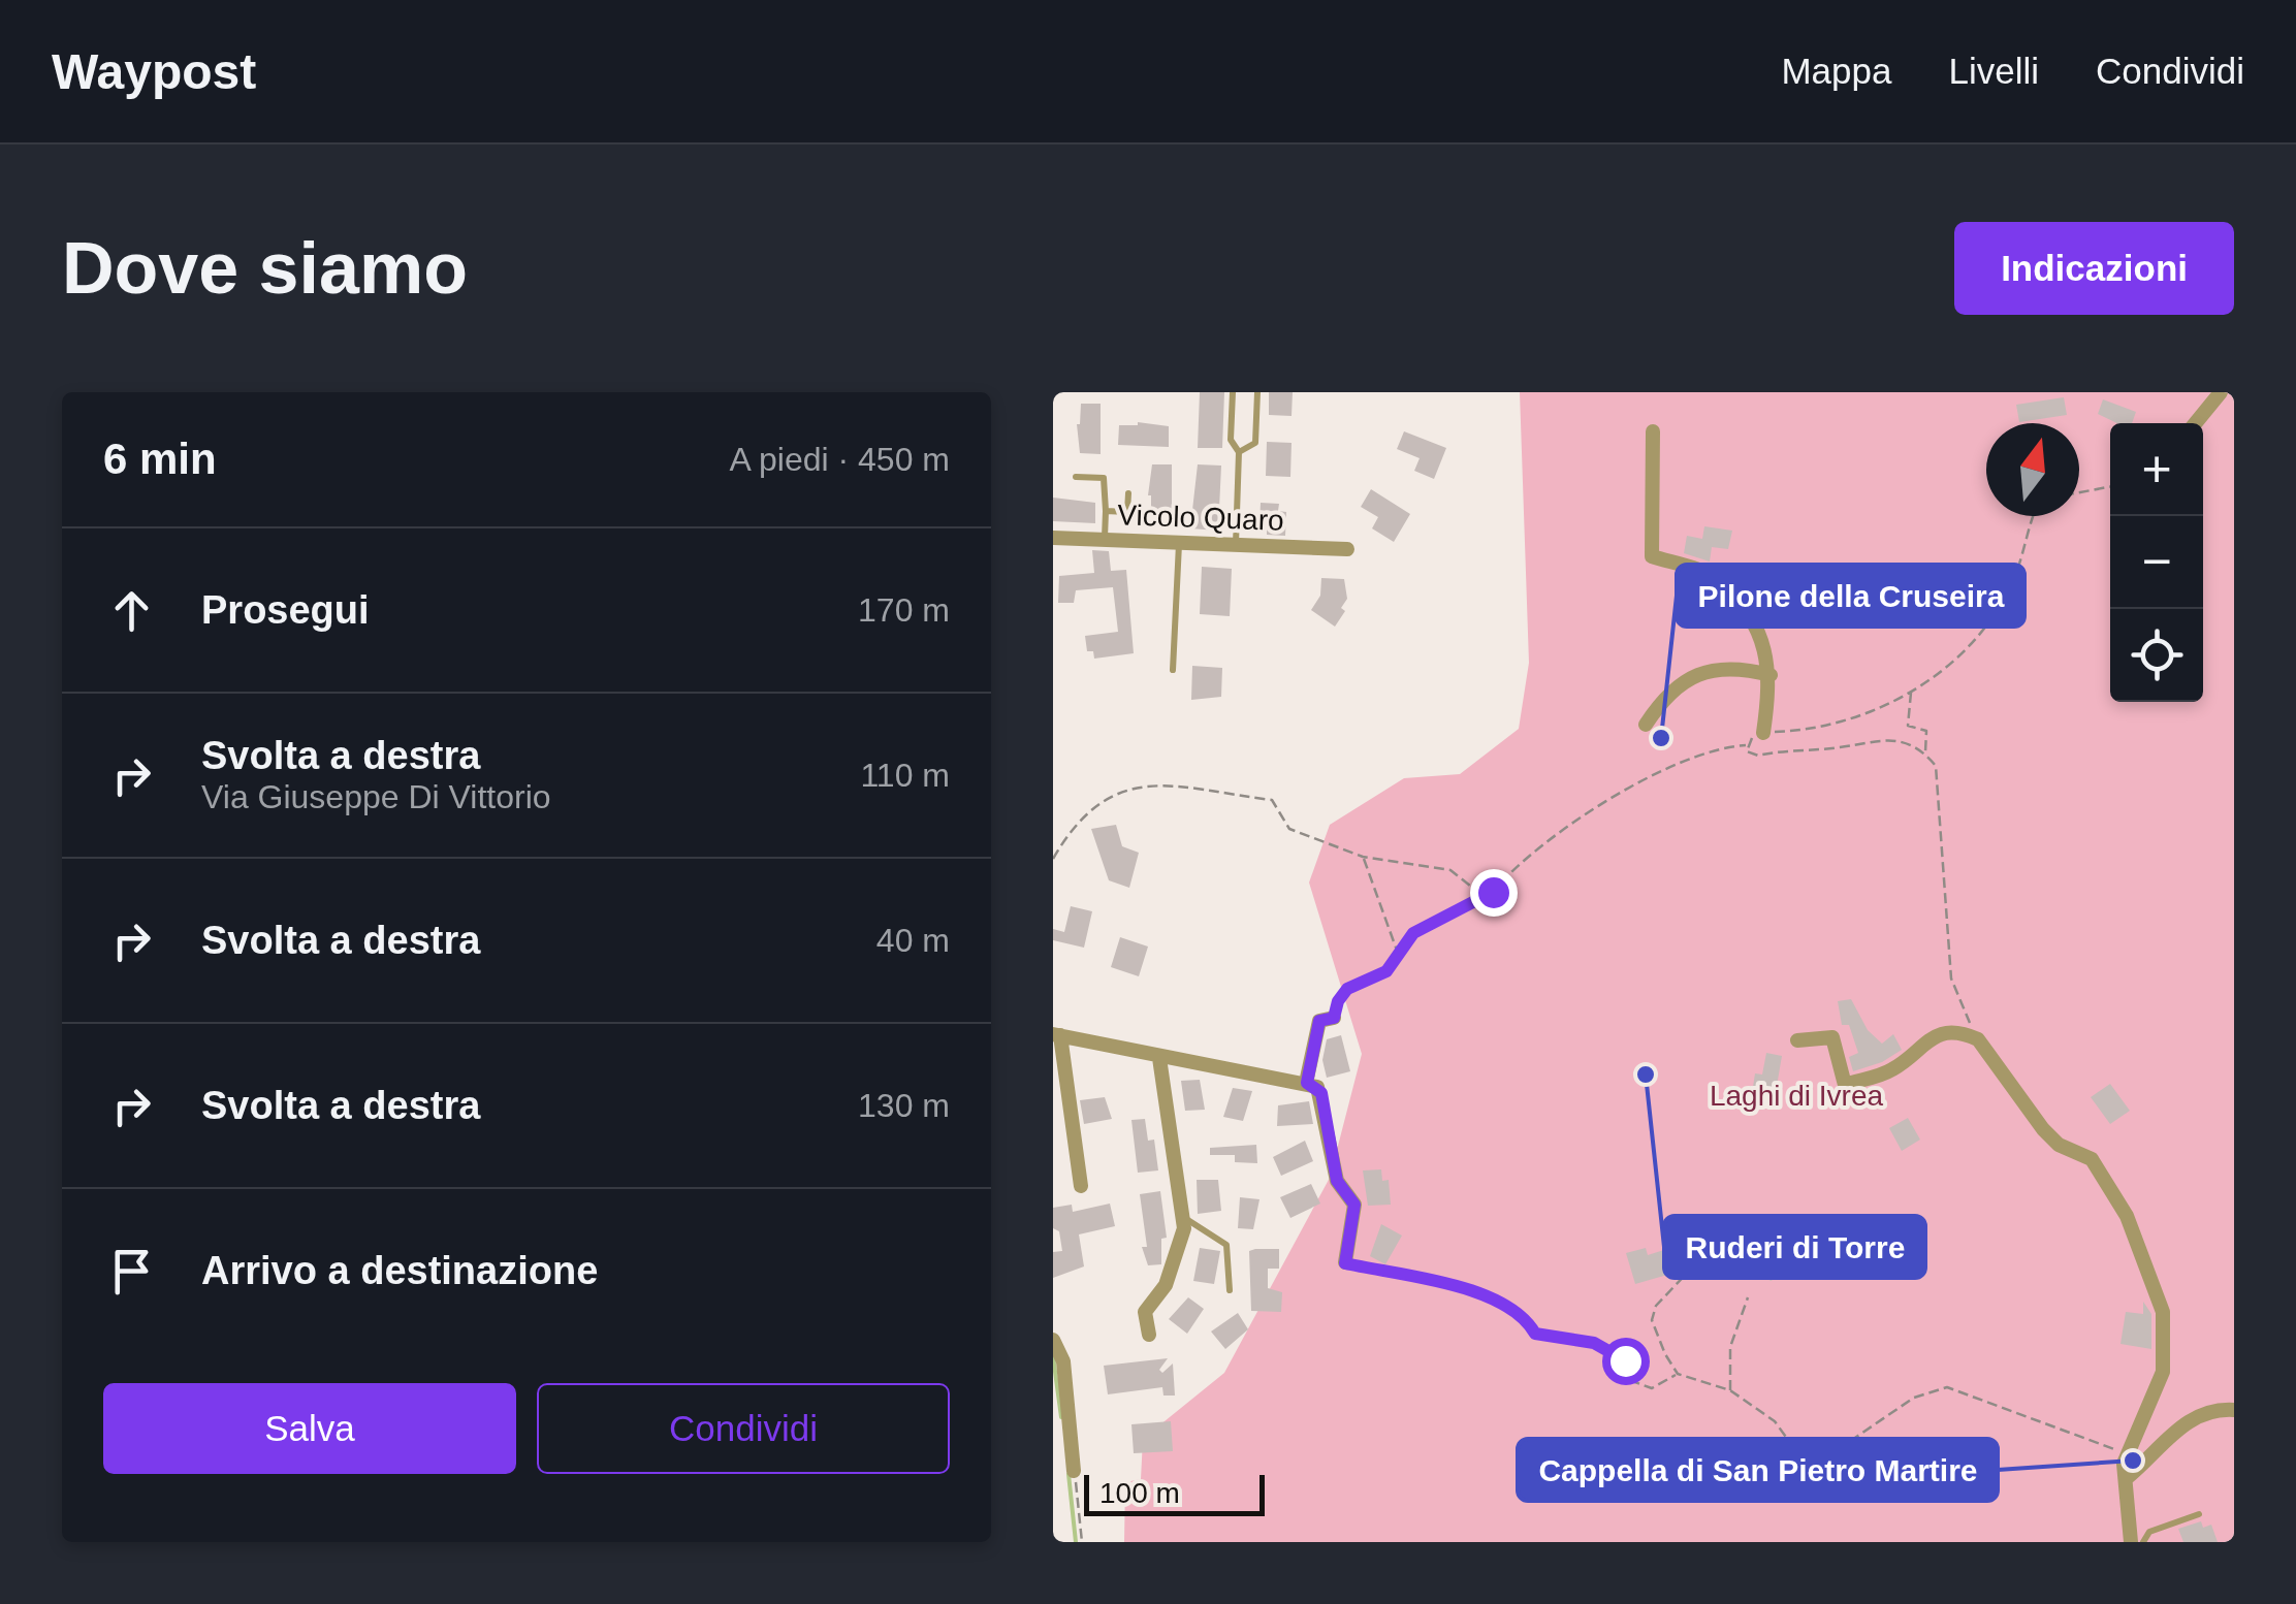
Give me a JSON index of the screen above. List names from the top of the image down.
{
  "streets": {
    "street": ["Vicolo Quaro"]
  },
  "parks": ["Laghi di Ivrea"],
  "places": ["Pilone della Cruseira", "Ruderi di Torre", "Cappella di San Pietro Martire"],
  "scale_bar": "100 m",
  "north": "top",
  "page": {
    "header": "Waypost",
    "nav": ["Mappa", "Livelli", "Condividi"],
    "buttons": [
      "Indicazioni",
      ["Salva", "Condividi"]
    ],
    "title": "Dove siamo",
    "heading": ["6 min", "A piedi · 450 m"],
    "map_buttons": ["+", "−"],
    "list": [
      ["Prosegui", "170 m"],
      ["Svolta a destra", "Via Giuseppe Di Vittorio", "110 m"],
      ["Svolta a destra", "40 m"],
      ["Svolta a destra", "130 m"],
      "Arrivo a destinazione"
    ],
    "scale": "100 m"
  }
}
